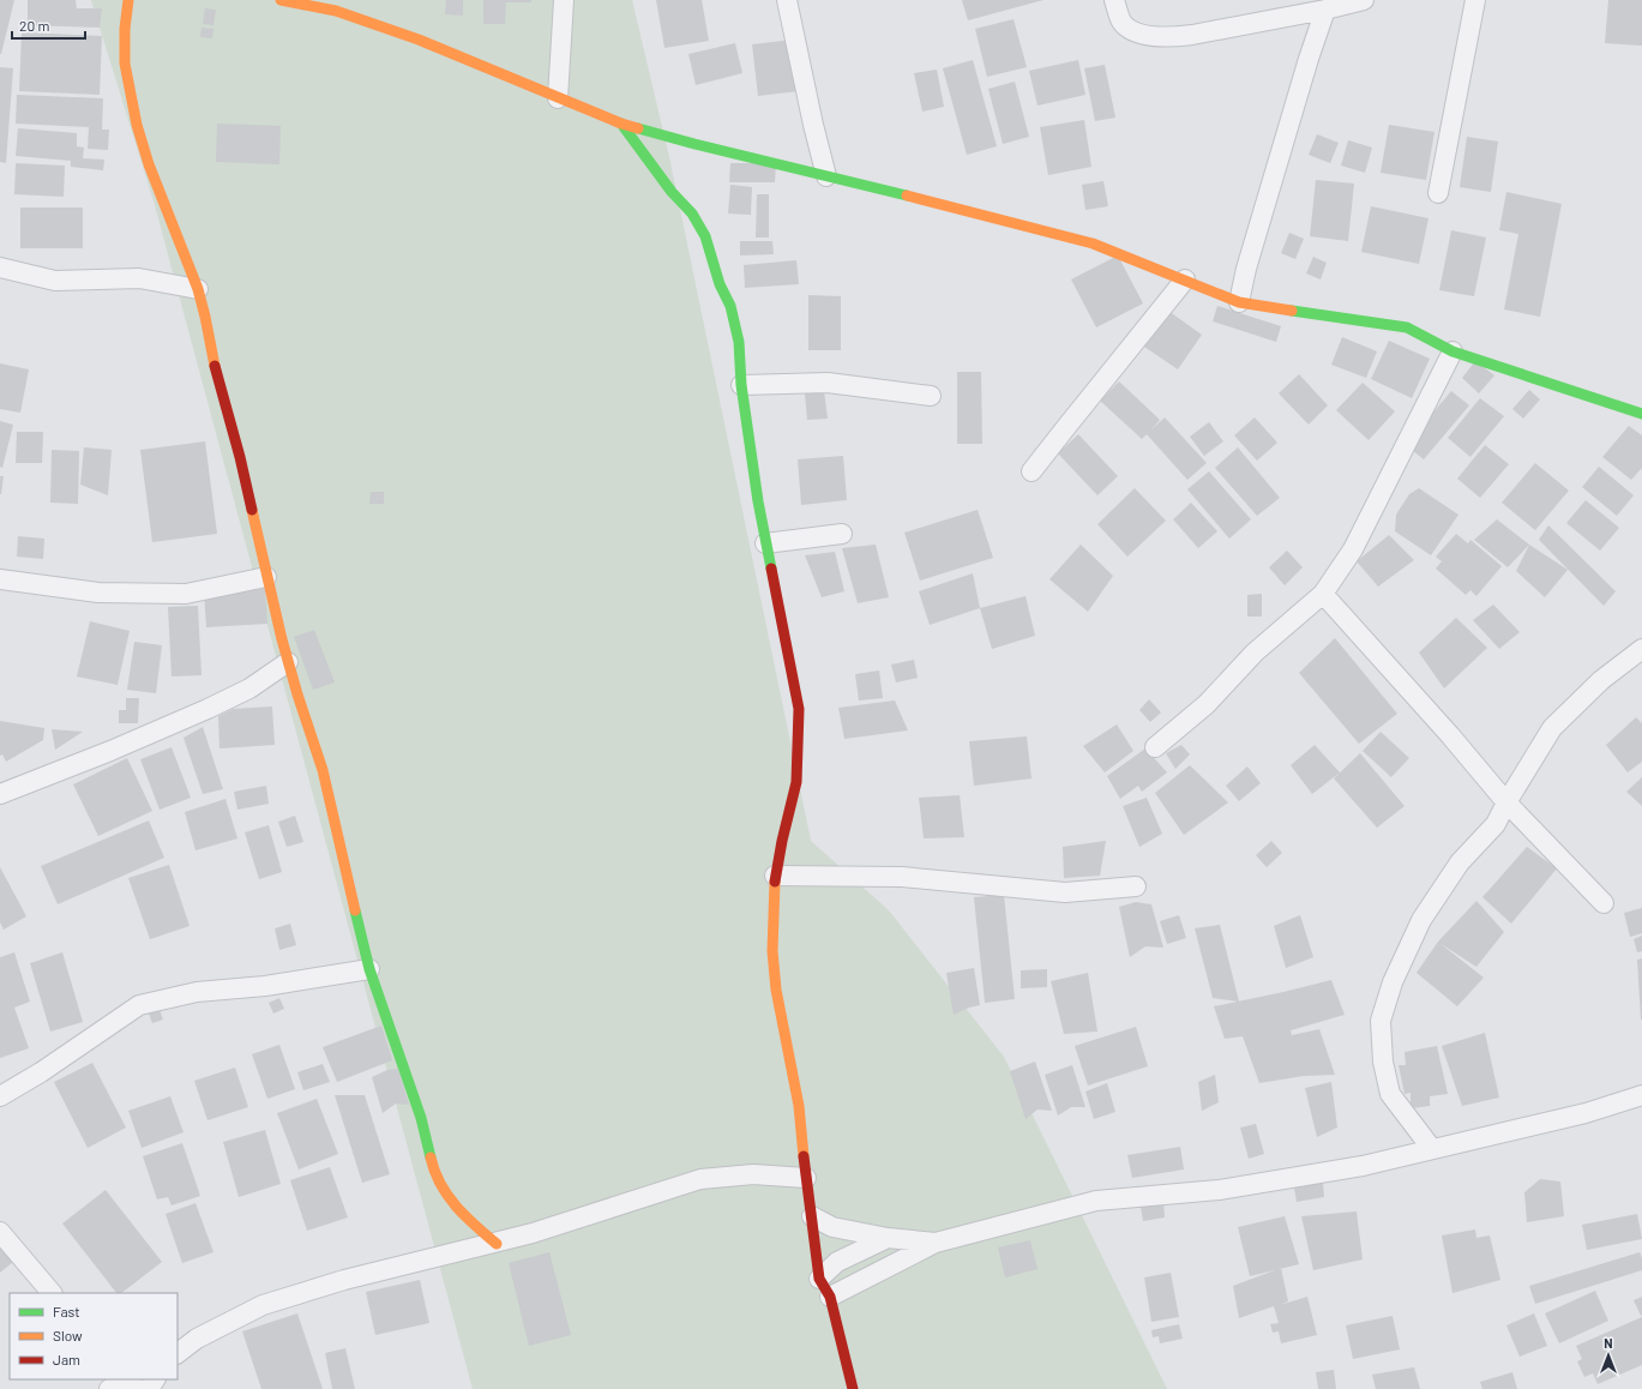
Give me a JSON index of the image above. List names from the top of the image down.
{
  "legend": ["Fast", "Slow", "Jam"],
  "scale_bar": "20 m",
  "north": "top"
}
